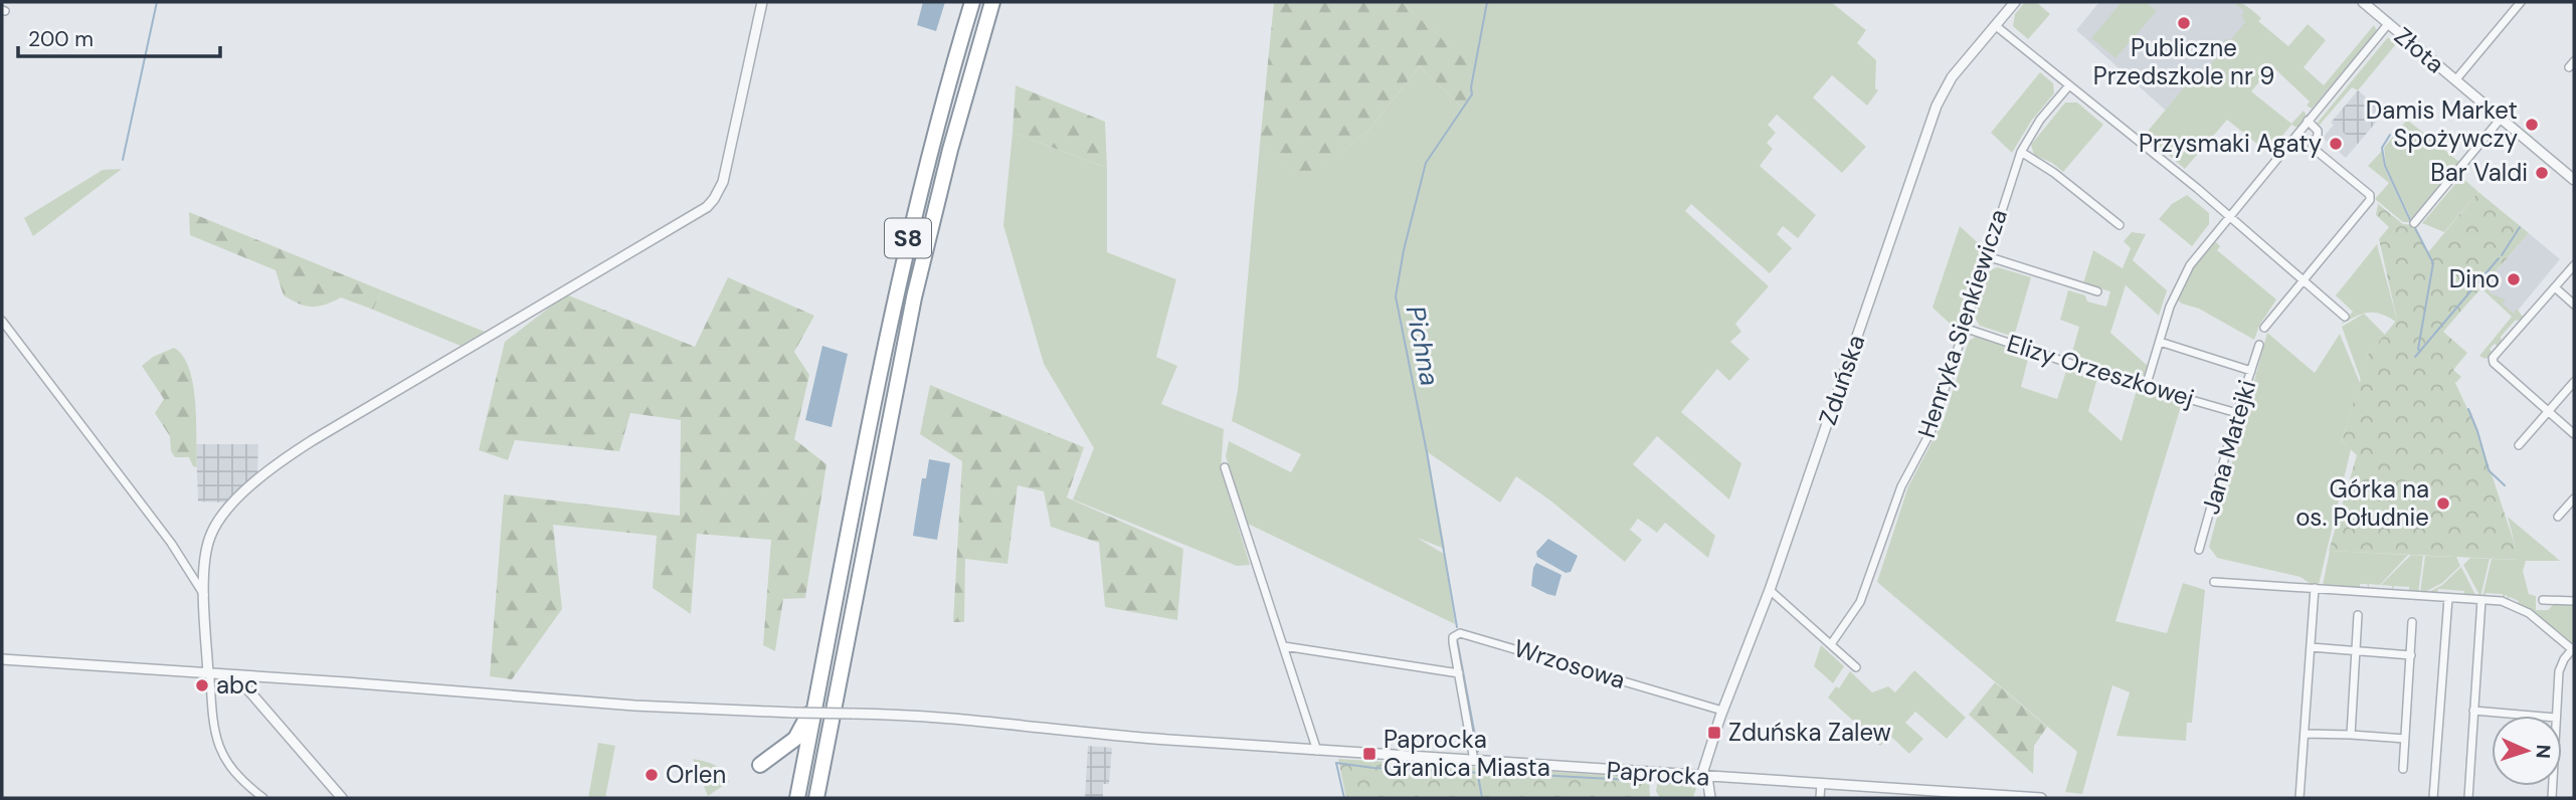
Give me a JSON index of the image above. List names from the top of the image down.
{
  "streets": {
    "highway": ["S8"],
    "street": [
      "Złota",
      "Henryka Sienkiewicza",
      "Elizy Orzeszkowej",
      "Zduńska",
      "Jana Matejki",
      "Wrzosowa",
      "Paprocka"
    ]
  },
  "crossings": [
    ["Henryka Sienkiewicza", "Elizy Orzeszkowej"],
    ["Elizy Orzeszkowej", "Jana Matejki"],
    ["Zduńska", "Wrzosowa"],
    ["Zduńska", "Paprocka"],
    ["Wrzosowa", "Paprocka"]
  ],
  "water": ["Pichna"],
  "places": {
    "other": [
      "Publiczne Przedszkole nr 9",
      "Damis Market Spożywczy",
      "Przysmaki Agaty",
      "Bar Valdi",
      "Dino",
      "Górka na os. Południe",
      "abc",
      "Orlen"
    ],
    "transit": ["Zduńska Zalew", "Paprocka Granica Miasta"]
  },
  "scale_bar": "200 m",
  "north": "right"
}
